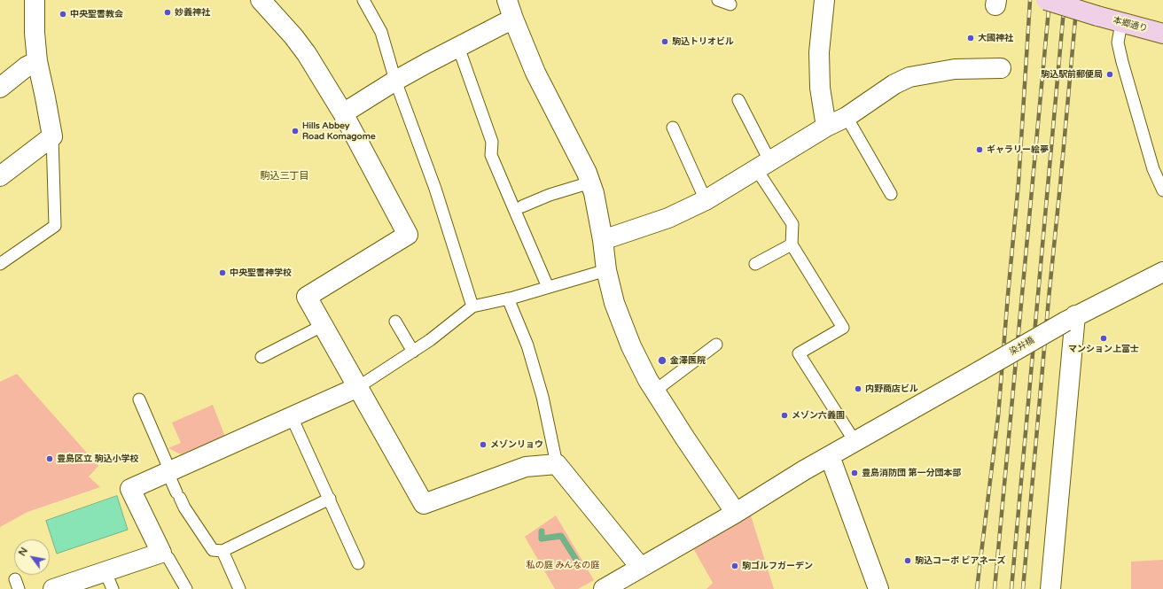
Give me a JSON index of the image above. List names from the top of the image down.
{
  "streets": {
    "main road": ["本郷通り"],
    "street": ["染井橋"]
  },
  "districts": ["駒込三丁目"],
  "parks": ["私の庭 みんなの庭"],
  "places": [
    "妙義神社",
    "中央聖書教会",
    "大國神社",
    "駒込トリオビル",
    "駒込駅前郵便局",
    "Hills Abbey Road Komagome",
    "ギャラリー絵夢",
    "中央聖書神学校",
    "マンション上富士",
    "金澤医院",
    "内野商店ビル",
    "メゾン六義園",
    "メゾンリョウ",
    "豊島区立 駒込小学校",
    "豊島消防団 第一分団本部",
    "駒込コーポ ビアネーズ",
    "駒ゴルフガーデン"
  ],
  "north": "top left"
}
